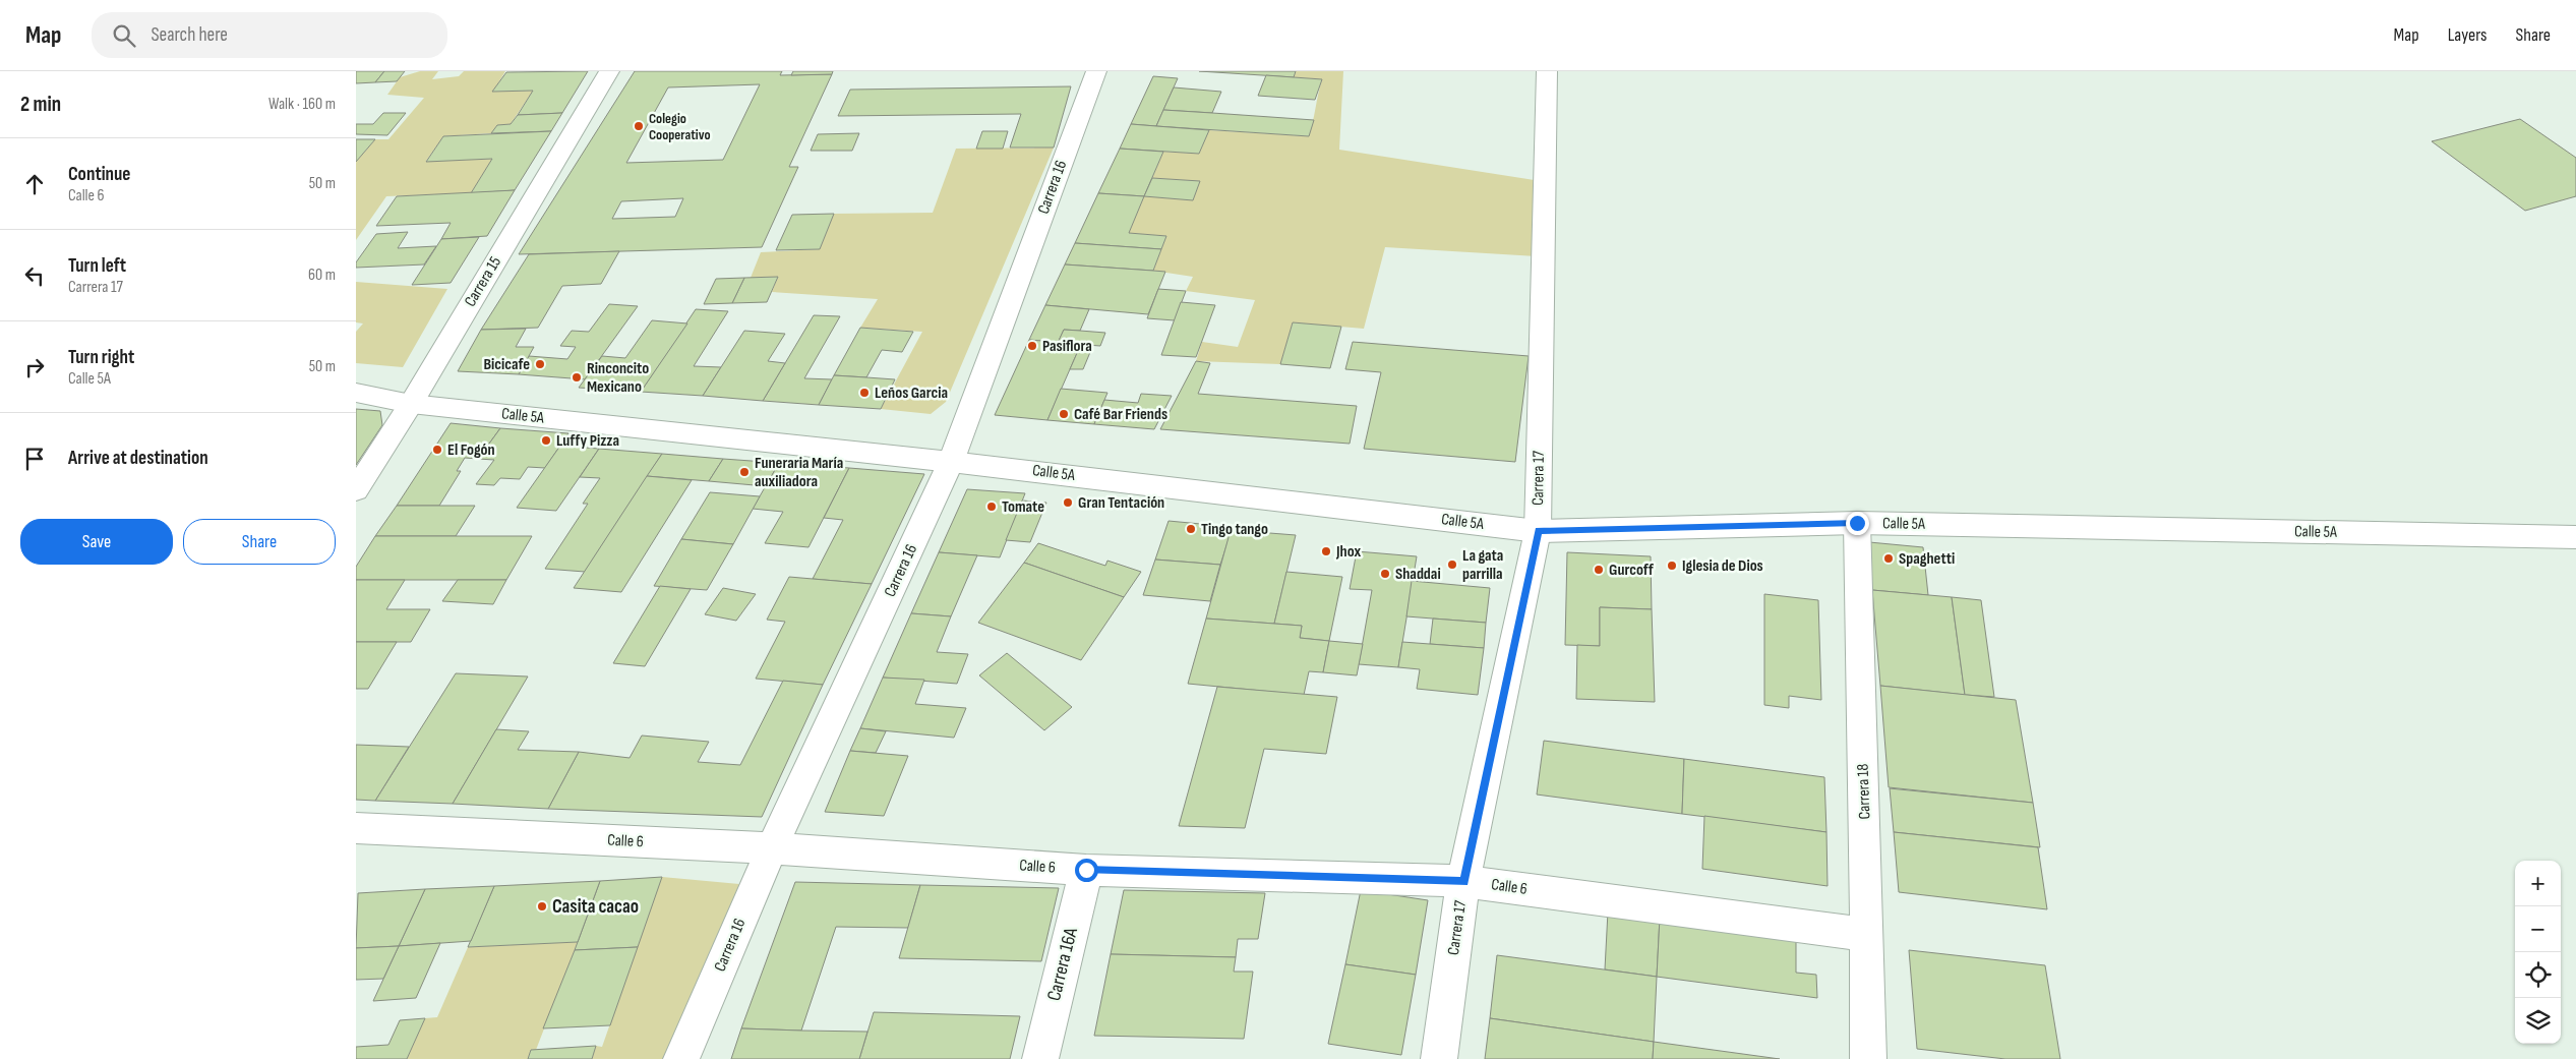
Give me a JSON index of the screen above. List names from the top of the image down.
{
  "streets": {
    "street": [
      "Carrera 16",
      "Carrera 15",
      "Calle 5A",
      "Carrera 17",
      "Carrera 18",
      "Calle 6",
      "Carrera 16A"
    ]
  },
  "crossings": [
    ["Carrera 16", "Calle 5A"],
    ["Carrera 16", "Calle 6"],
    ["Carrera 15", "Calle 5A"],
    ["Calle 5A", "Carrera 17"],
    ["Calle 5A", "Carrera 18"],
    ["Carrera 17", "Calle 6"],
    ["Carrera 18", "Calle 6"],
    ["Calle 6", "Carrera 16A"]
  ],
  "places": [
    "Colegio Cooperativo",
    "Pasiflora",
    "Bicicafe",
    "Rinconcito Mexicano",
    "Leños Garcia",
    "Café Bar Friends",
    "Luffy Pizza",
    "El Fogón",
    "Funeraria María auxiliadora",
    "Gran Tentación",
    "Tomate",
    "Tingo tango",
    "Jhox",
    "Spaghetti",
    "La gata parrilla",
    "Iglesia de Dios",
    "Gurcoff",
    "Shaddai",
    "Casita cacao"
  ],
  "page": {
    "header": "Map",
    "search": "Search here",
    "nav": ["Map", "Layers", "Share"],
    "heading": ["2 min", "Walk · 160 m"],
    "list": [
      ["Continue", "Calle 6", "50 m"],
      ["Turn left", "Carrera 17", "60 m"],
      ["Turn right", "Calle 5A", "50 m"],
      "Arrive at destination"
    ],
    "buttons": ["Save", "Share"],
    "map_buttons": ["+", "−"]
  }
}
